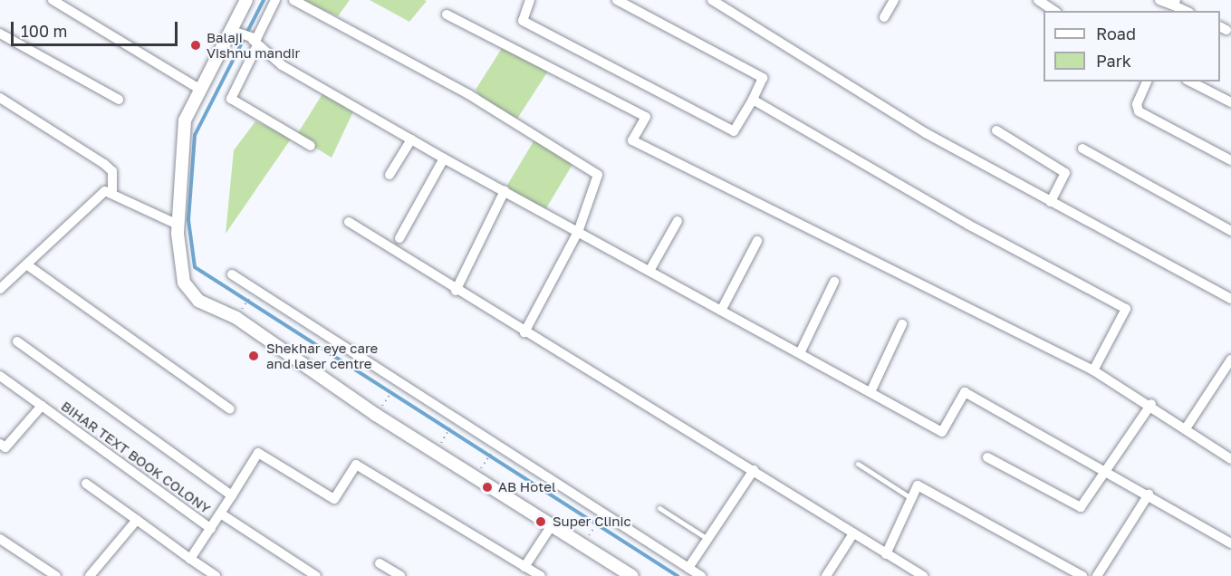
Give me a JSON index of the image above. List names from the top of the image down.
{
  "streets": {
    "street": ["BIHAR TEXT BOOK COLONY"]
  },
  "places": [
    "Balaji Vishnu mandir",
    "Shekhar eye care and laser centre",
    "AB Hotel",
    "Super Clinic"
  ],
  "legend": ["Road", "Park"],
  "scale_bar": "100 m"
}
